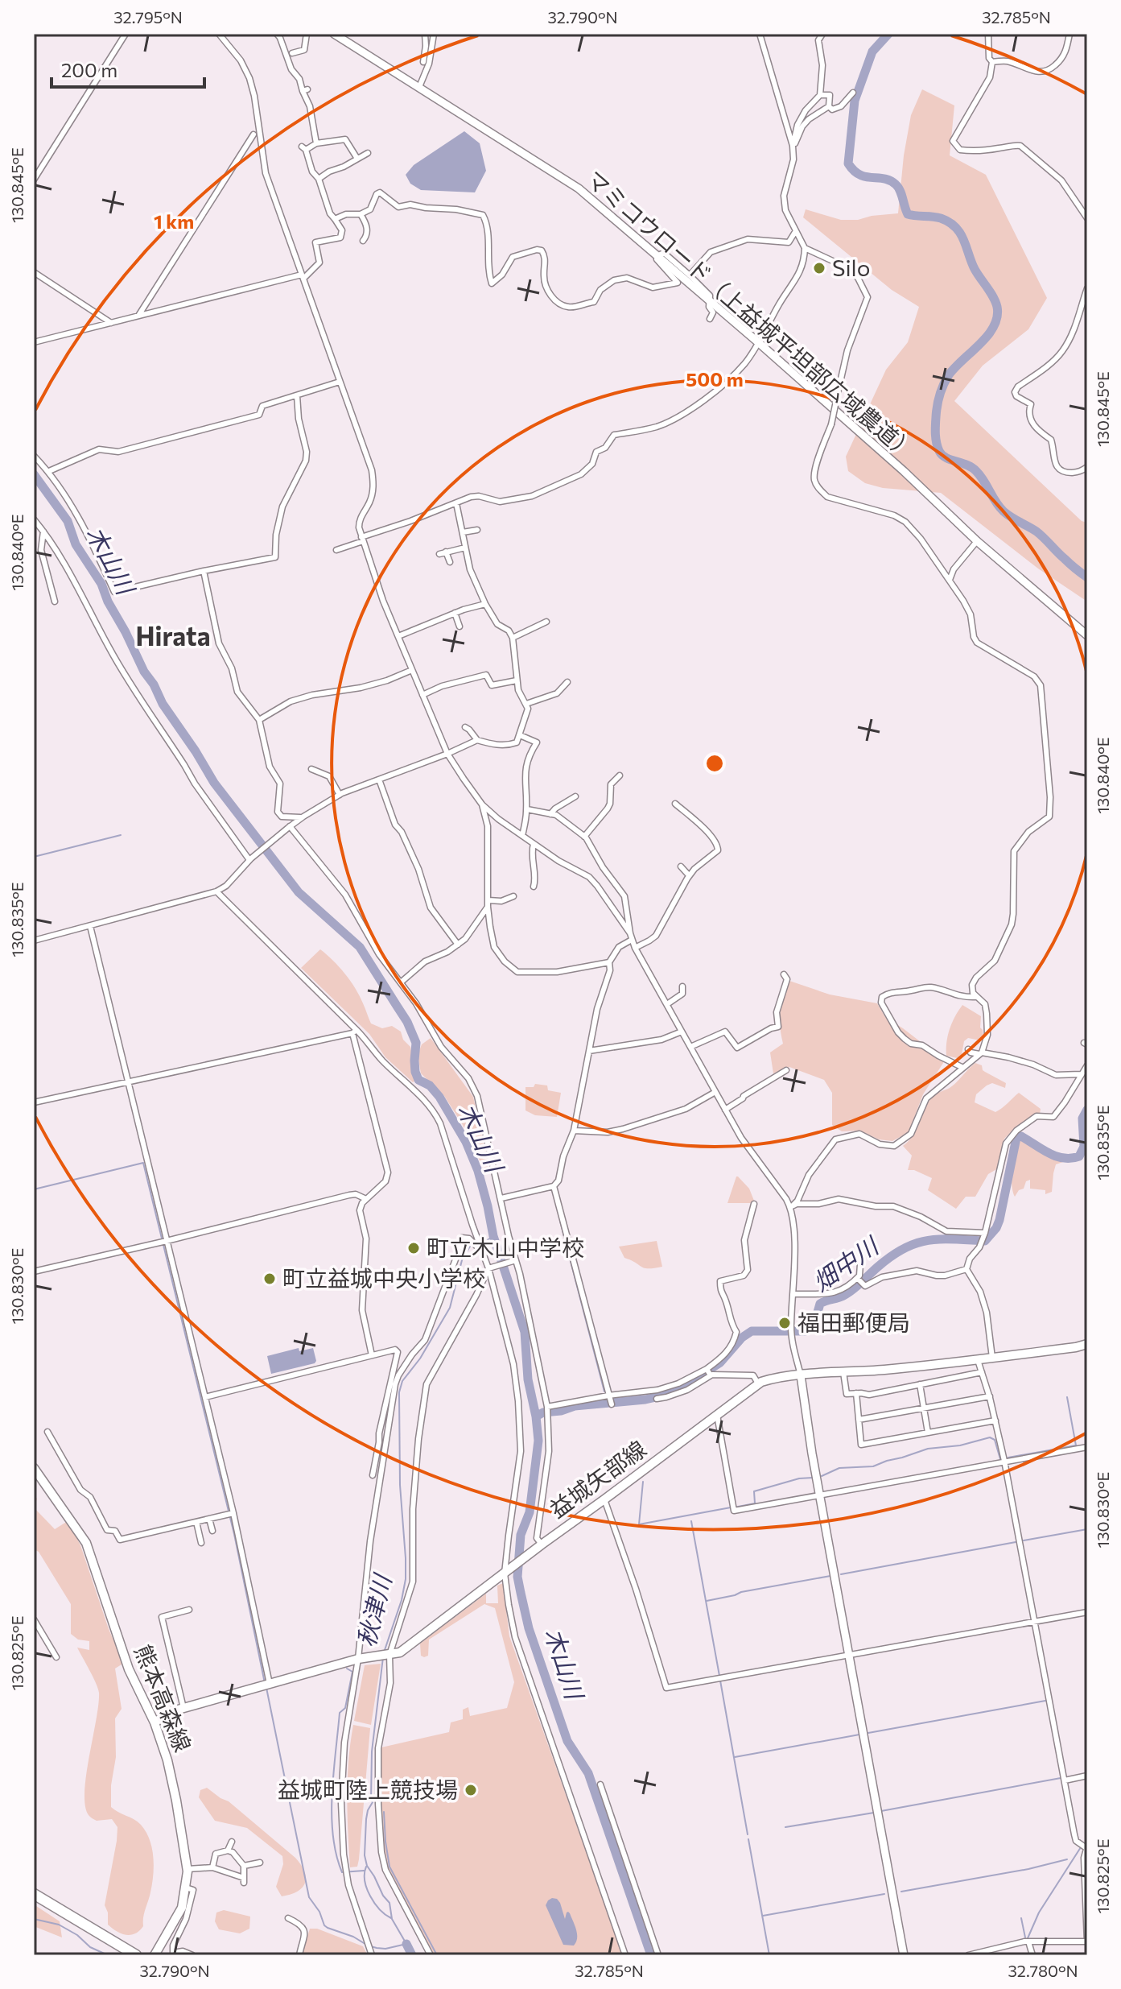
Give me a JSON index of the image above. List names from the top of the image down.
{
  "streets": {
    "main road": ["益城矢部線", "熊本高森線"],
    "street": ["マミコウロード（上益城平坦部広域農道）"]
  },
  "crossings": [
    ["益城矢部線", "熊本高森線"]
  ],
  "districts": ["Hirata"],
  "water": ["木山川", "畑中川", "秋津川"],
  "places": [
    "Silo",
    "町立木山中学校",
    "町立益城中央小学校",
    "福田郵便局",
    "益城町陸上競技場"
  ],
  "scale_bar": "200 m",
  "coordinates": [
    "32.795°N",
    "32.790°N",
    "32.785°N",
    "130.845°E",
    "130.840°E",
    "130.835°E",
    "130.830°E",
    "130.825°E",
    "32.780°N"
  ],
  "rings": ["1 km", "500 m"]
}
